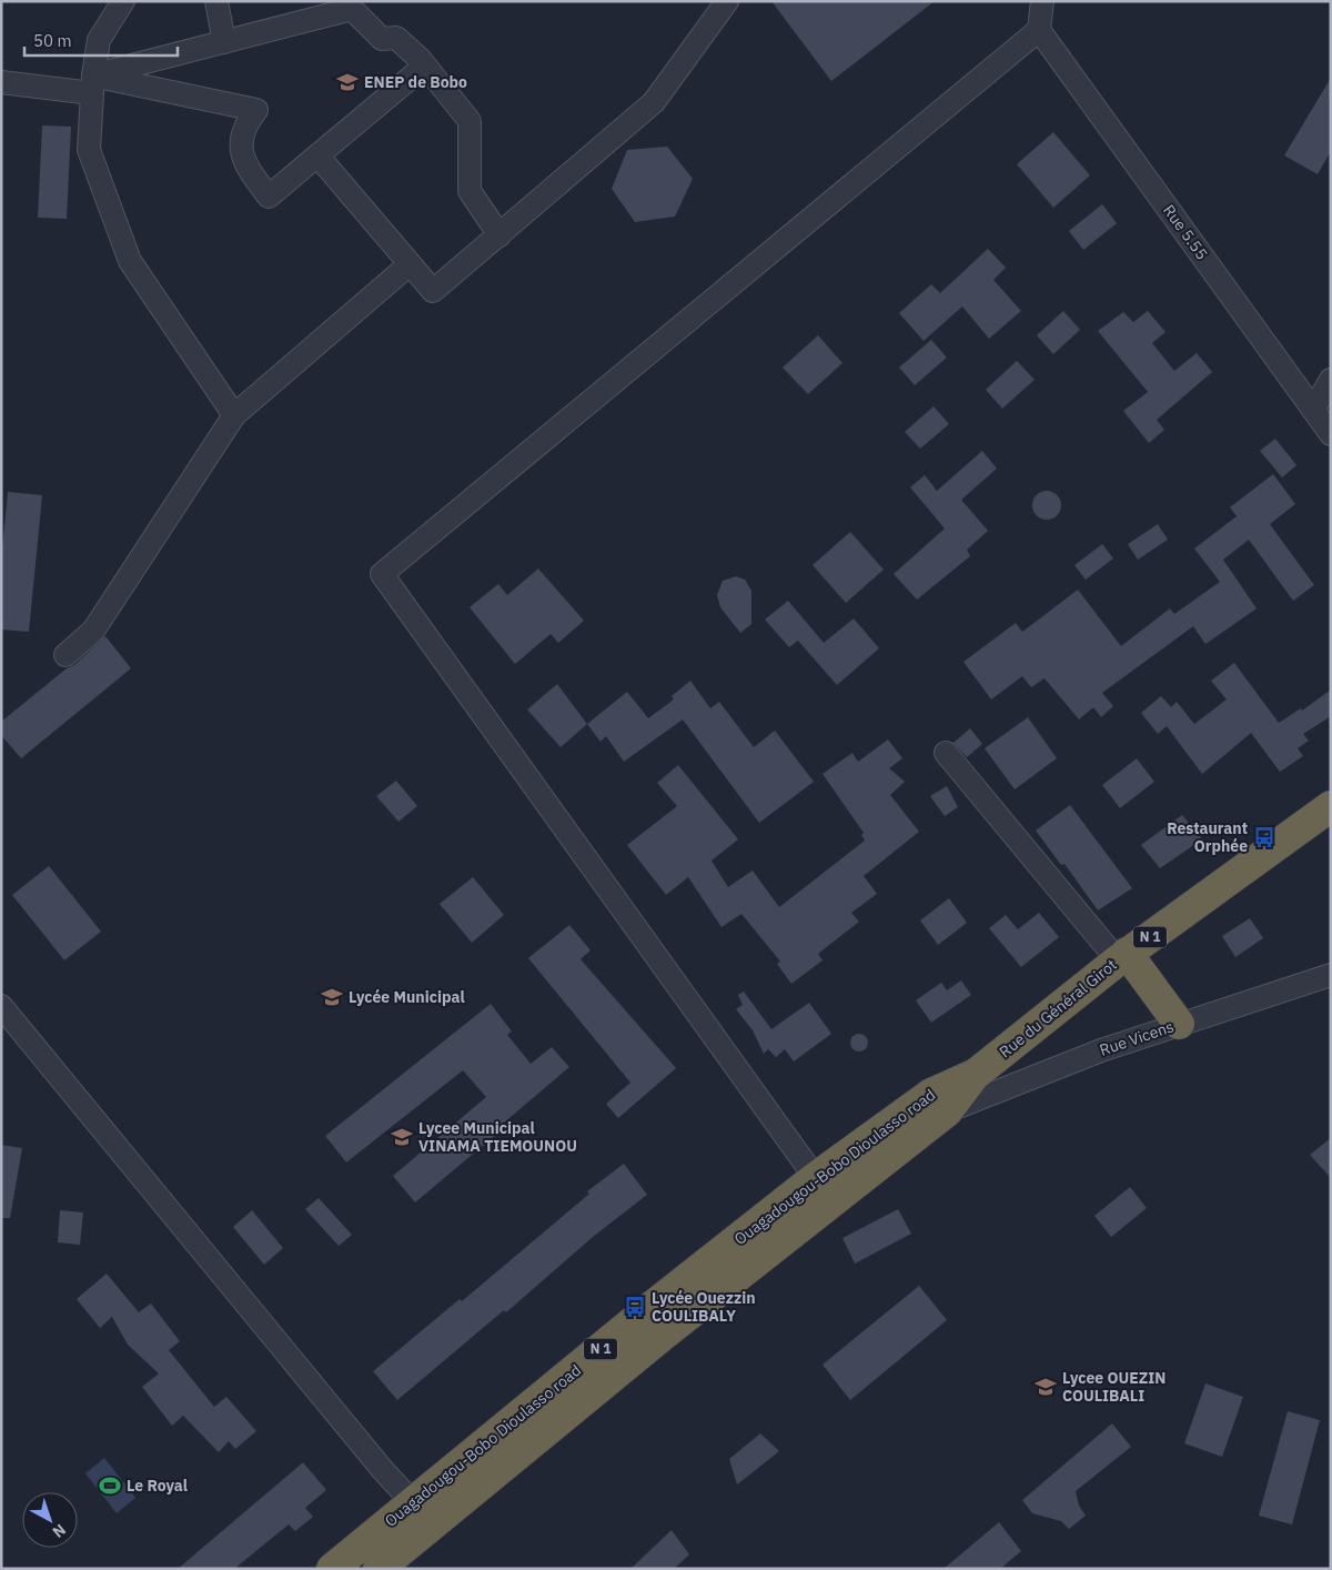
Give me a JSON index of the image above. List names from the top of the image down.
{
  "streets": {
    "highway": ["N 1", "Rue du Général Girot", "Ouagadougou-Bobo Dioulasso road"],
    "street": ["Rue 5.55", "Rue Vicens"]
  },
  "crossings": [
    ["Rue du Général Girot", "Ouagadougou-Bobo Dioulasso road"],
    ["Rue Vicens", "Ouagadougou-Bobo Dioulasso road"]
  ],
  "places": {
    "school or university": [
      "ENEP de Bobo",
      "Lycée Municipal",
      "Lycee Municipal VINAMA TIEMOUNOU",
      "Lycee OUEZIN COULIBALI"
    ],
    "bus stop": ["Restaurant Orphée", "Lycée Ouezzin COULIBALY"],
    "sports": ["Le Royal"]
  },
  "scale_bar": "50 m",
  "north": "bottom right"
}
